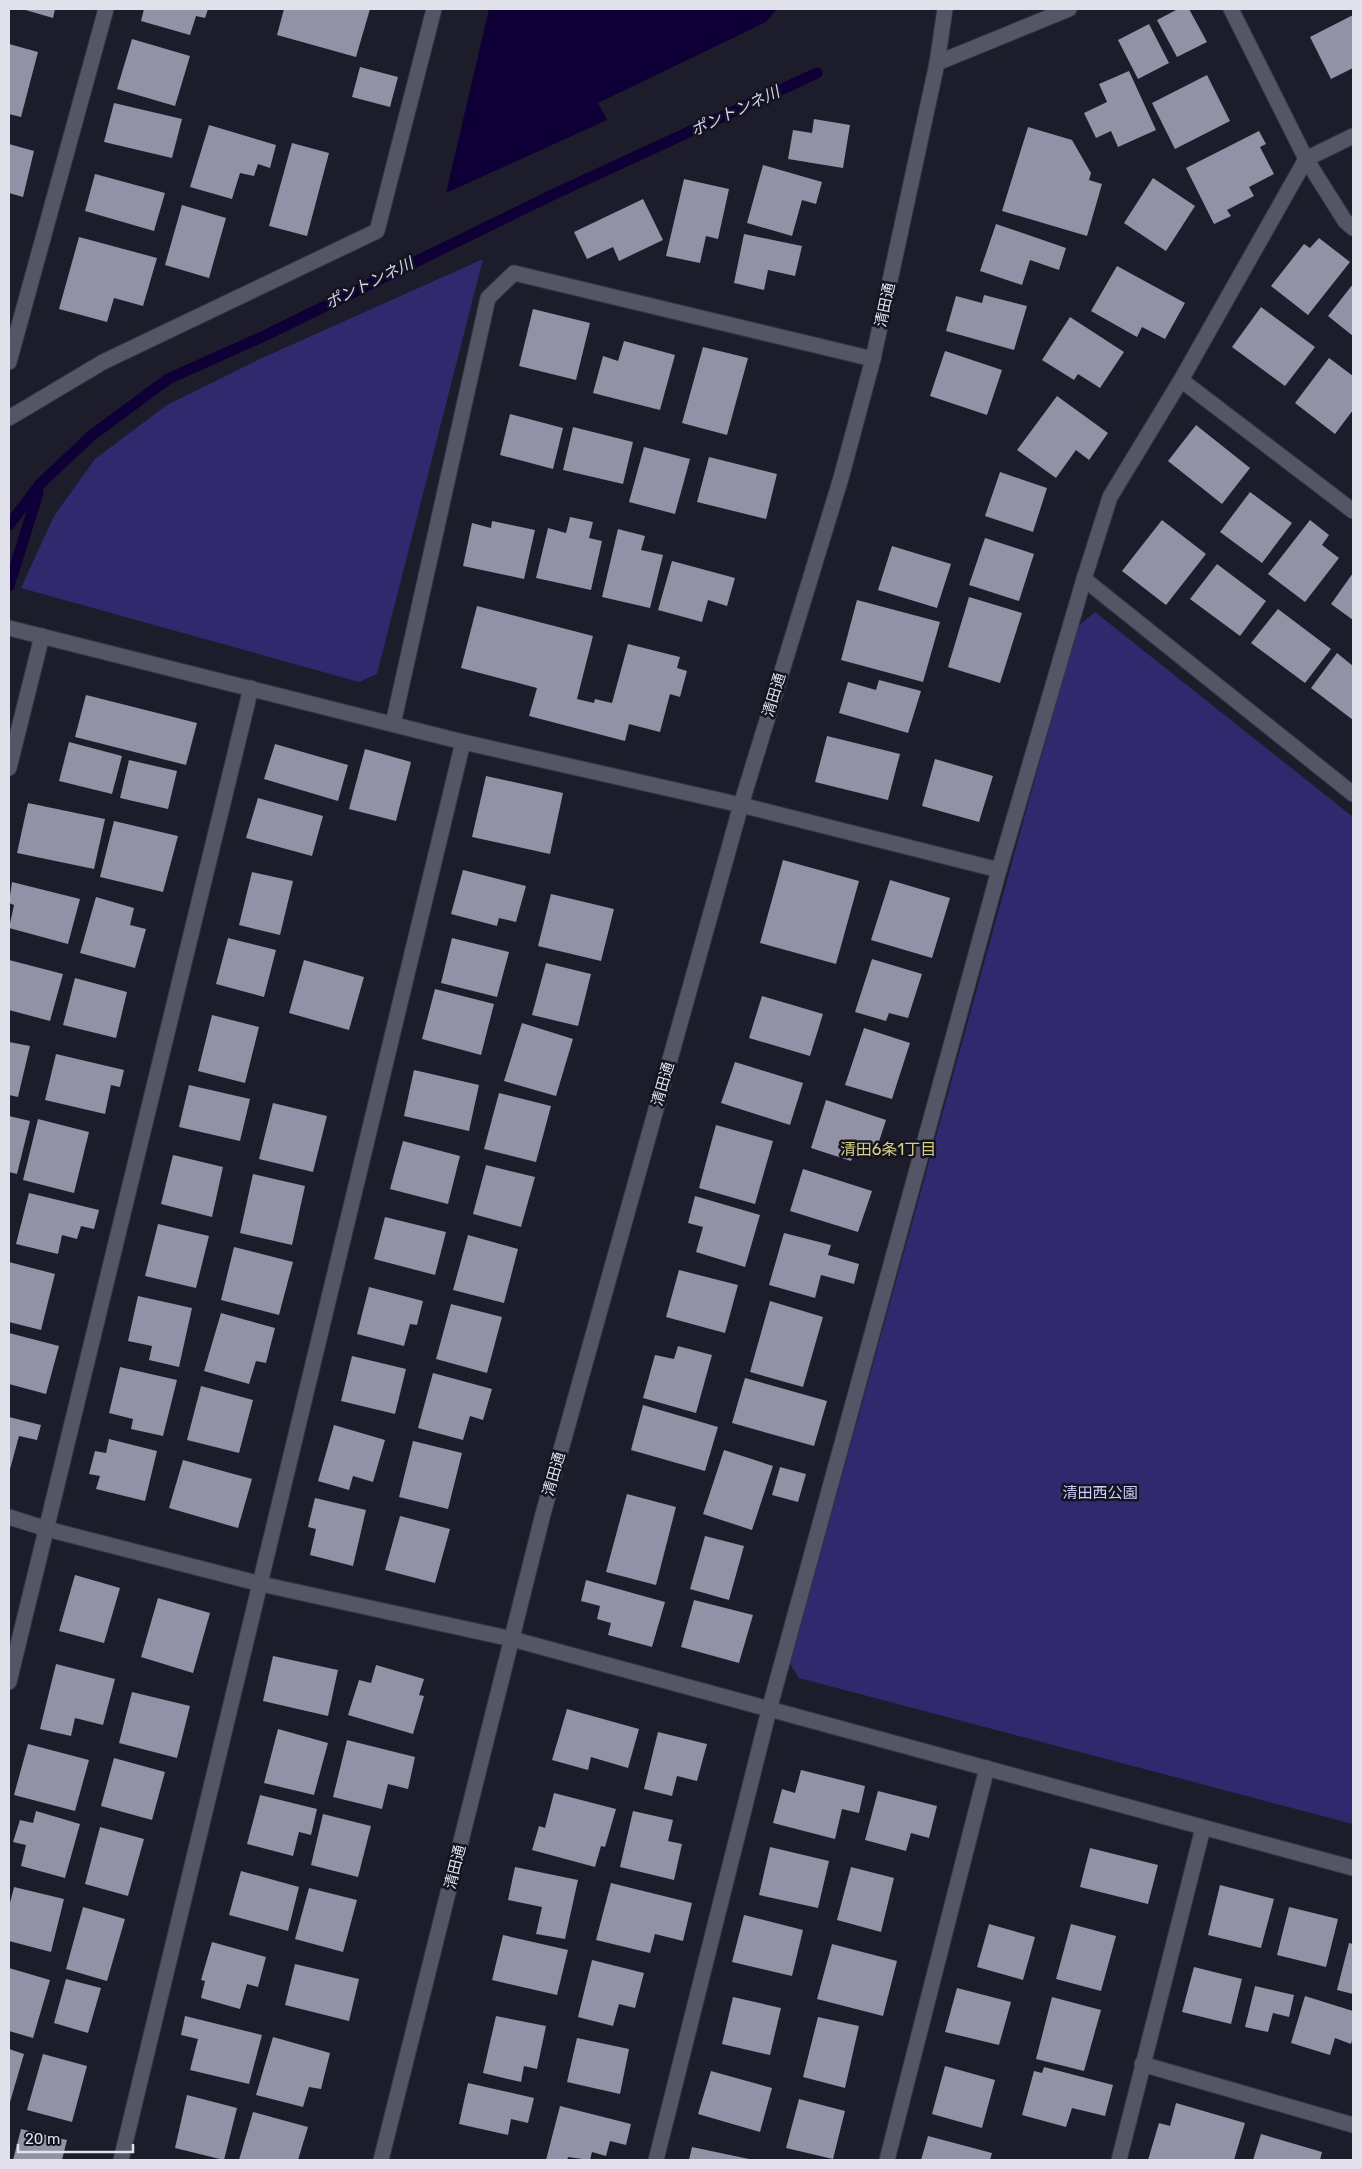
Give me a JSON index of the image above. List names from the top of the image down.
{
  "streets": {
    "street": ["清田通"]
  },
  "districts": ["清田6条1丁目"],
  "water": ["ポントンネ川"],
  "parks": ["清田西公園"],
  "scale_bar": "20 m"
}
